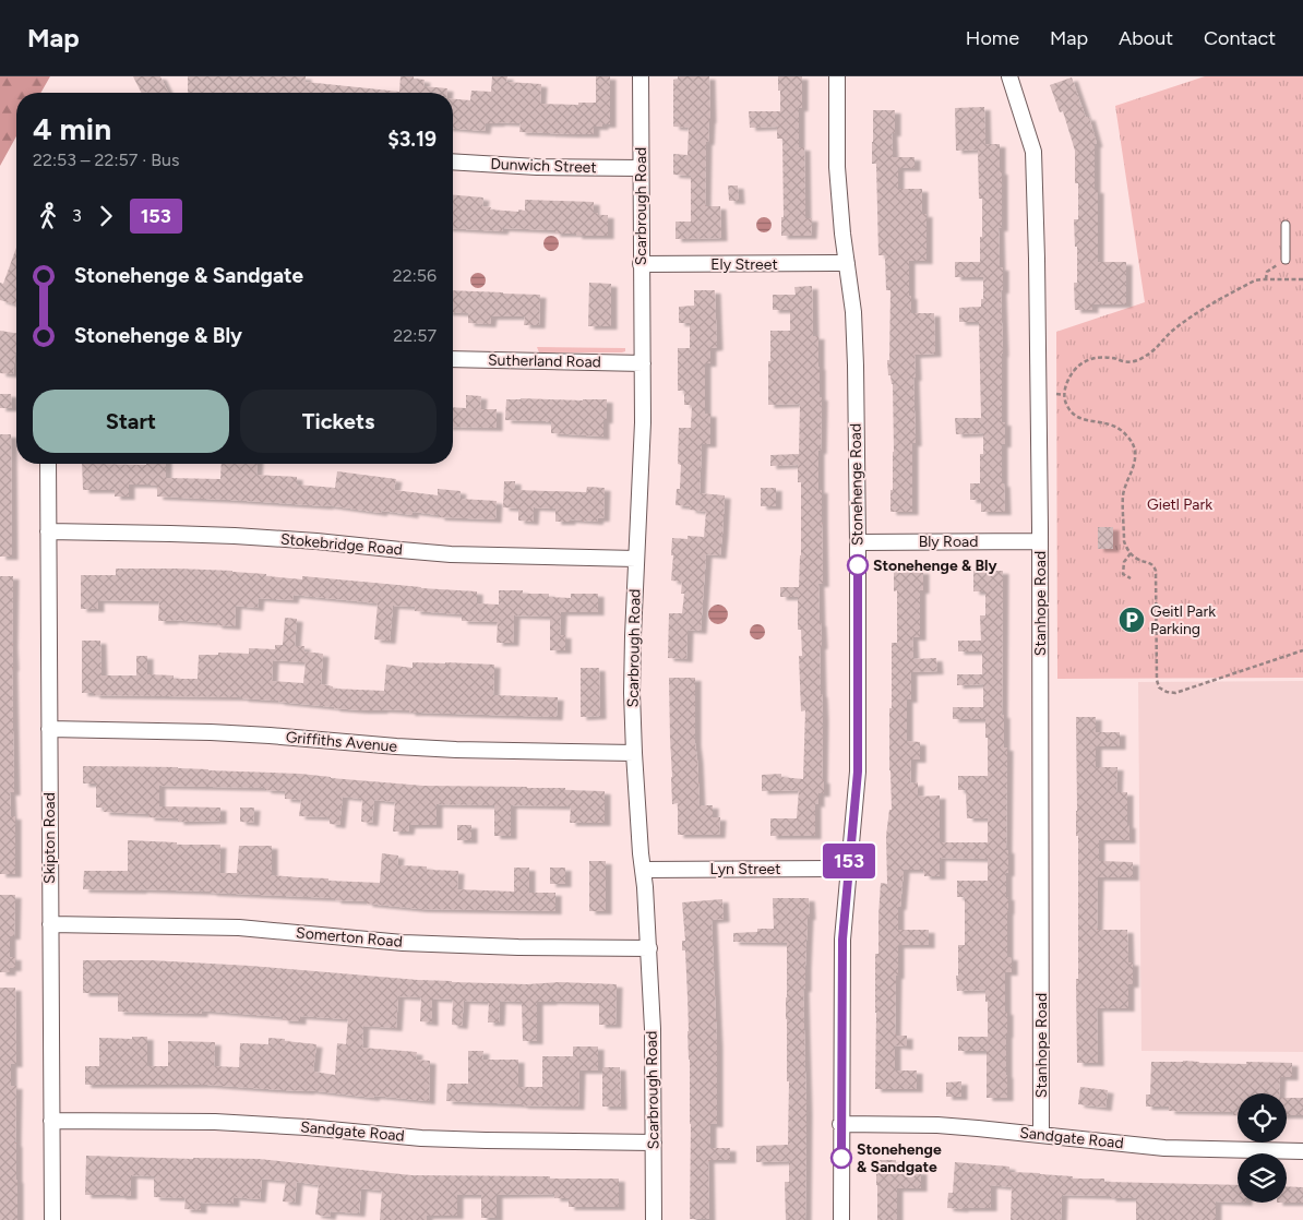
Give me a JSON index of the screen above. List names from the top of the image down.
{
  "streets": {
    "street": [
      "Dunwich Street",
      "Scarbrough Road",
      "Ely Street",
      "Sutherland Road",
      "Stonehenge Road",
      "Bly Road",
      "Stokebridge Road",
      "Stanhope Road",
      "Griffiths Avenue",
      "Skipton Road",
      "Lyn Street",
      "Somerton Road",
      "Sandgate Road"
    ]
  },
  "crossings": [
    ["Dunwich Street", "Scarbrough Road"],
    ["Scarbrough Road", "Ely Street"],
    ["Scarbrough Road", "Sutherland Road"],
    ["Scarbrough Road", "Stokebridge Road"],
    ["Scarbrough Road", "Griffiths Avenue"],
    ["Scarbrough Road", "Lyn Street"],
    ["Scarbrough Road", "Somerton Road"],
    ["Scarbrough Road", "Sandgate Road"],
    ["Ely Street", "Stonehenge Road"],
    ["Stonehenge Road", "Bly Road"],
    ["Stonehenge Road", "Lyn Street"],
    ["Stonehenge Road", "Sandgate Road"],
    ["Bly Road", "Stanhope Road"],
    ["Stokebridge Road", "Skipton Road"],
    ["Stanhope Road", "Sandgate Road"],
    ["Griffiths Avenue", "Skipton Road"],
    ["Skipton Road", "Somerton Road"],
    ["Skipton Road", "Sandgate Road"]
  ],
  "parks": ["Gietl Park"],
  "places": {
    "other": ["Stonehenge & Bly", "Stonehenge & Sandgate"],
    "parking": ["Geitl Park Parking"]
  },
  "lines": ["bus line 153"],
  "page": {
    "header": "Map",
    "nav": [
      "Home",
      "Map",
      "About",
      "Contact"
    ],
    "on_map": "153",
    "heading": ["4 min", "22:53 – 22:57 · Bus", "$3.19"],
    "legs": ["3", "153"],
    "list": [
      {
        "name": "Stonehenge & Sandgate",
        "value": "22:56"
      },
      {
        "name": "Stonehenge & Bly",
        "value": "22:57"
      }
    ],
    "buttons": ["Start", "Tickets"]
  }
}
